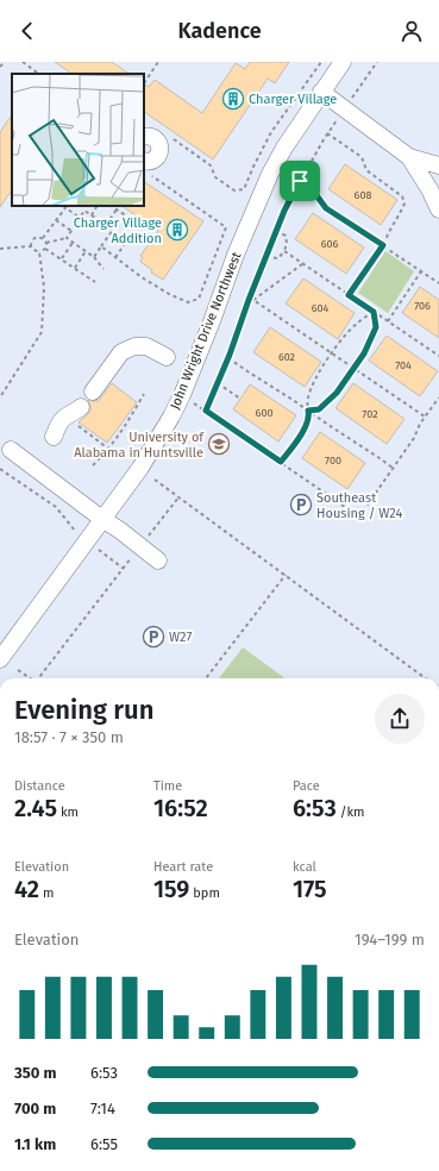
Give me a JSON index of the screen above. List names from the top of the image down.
{
  "streets": {
    "street": ["John Wright Drive Northwest"]
  },
  "places": {
    "building": ["Charger Village", "Charger Village Addition"],
    "school or university": ["University of Alabama in Huntsville"],
    "parking": ["Southeast Housing / W24", "W27"]
  },
  "house_numbers": [
    "608",
    "606",
    "706",
    "604",
    "602",
    "704",
    "600",
    "702",
    "700"
  ],
  "page": {
    "header": "Kadence",
    "heading": ["Evening run", "18:57 · 7 × 350 m"],
    "stats": [
      ["Distance", "2.45 km"],
      ["Time", "16:52"],
      ["Pace", "6:53 /km"],
      ["Elevation", "42 m"],
      ["Heart rate", "159 bpm"],
      ["kcal", "175"]
    ],
    "chart": ["Elevation", "194–199 m"],
    "list": [
      {
        "name": "350 m",
        "note": "6:53"
      },
      {
        "name": "700 m",
        "note": "7:14"
      },
      {
        "name": "1.1 km",
        "note": "6:55"
      }
    ]
  }
}
